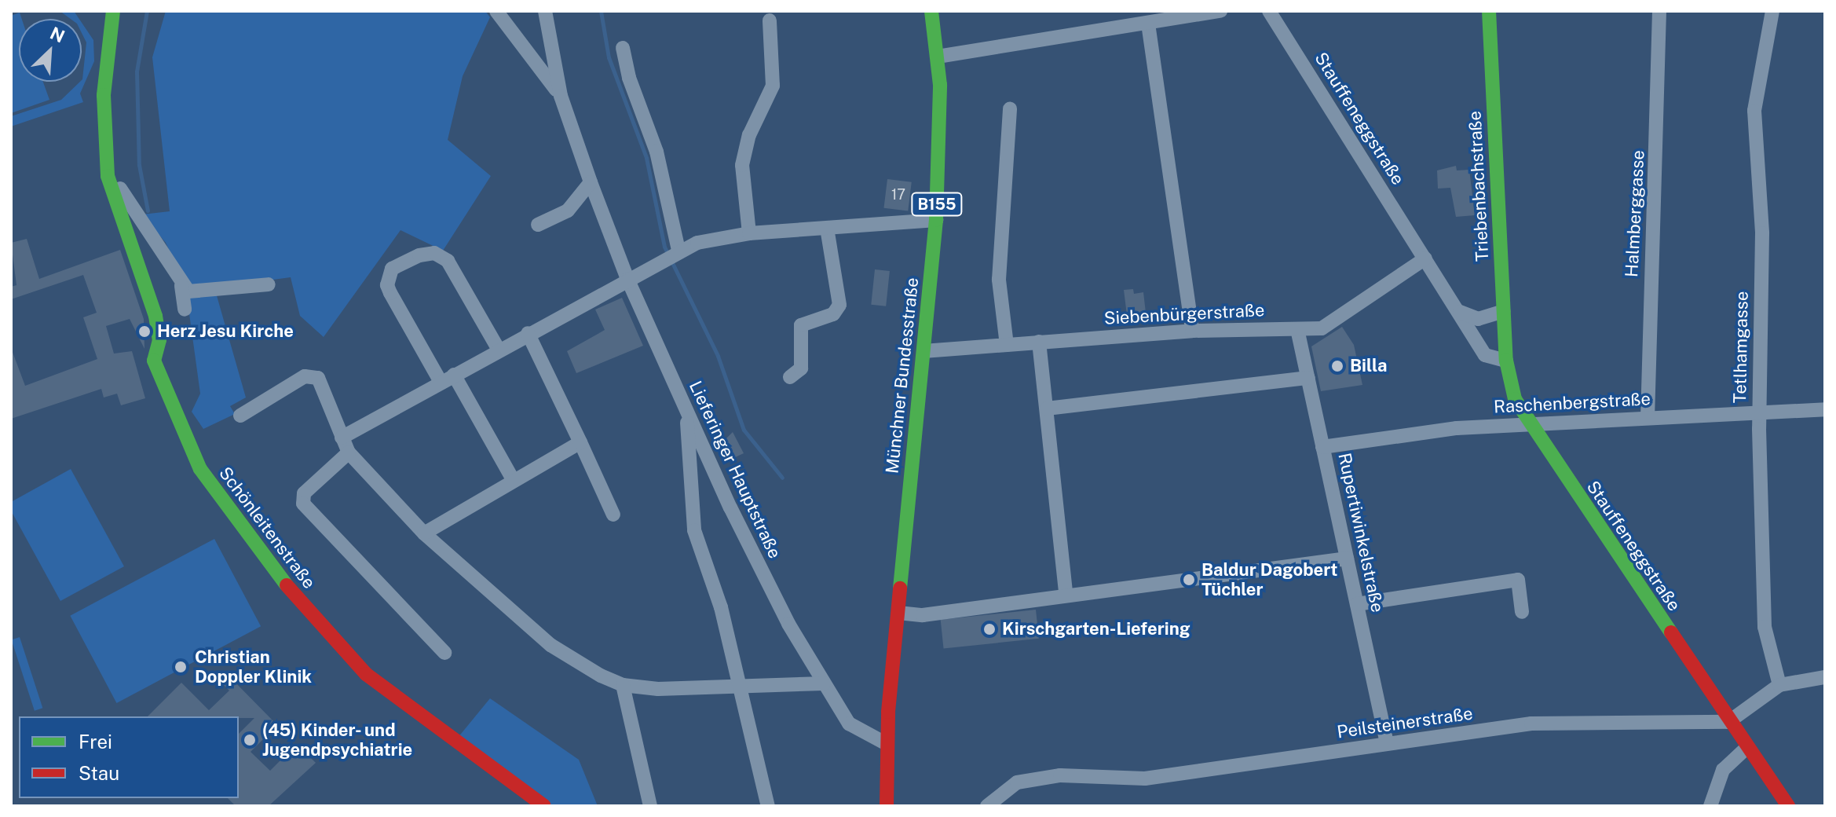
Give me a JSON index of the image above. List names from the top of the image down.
{
  "streets": {
    "street": [
      "Stauffeneggstraße",
      "Triebenbachstraße",
      "B155",
      "Halmberggasse",
      "Siebenbürgerstraße",
      "Tetlhamgasse",
      "Münchner Bundesstraße",
      "Raschenbergstraße",
      "Lieferinger Hauptstraße",
      "Schönleitenstraße",
      "Rupertiwinkelstraße",
      "Peilsteinerstraße"
    ]
  },
  "crossings": [
    ["Stauffeneggstraße", "Triebenbachstraße"],
    ["Stauffeneggstraße", "Siebenbürgerstraße"],
    ["Stauffeneggstraße", "Raschenbergstraße"],
    ["Stauffeneggstraße", "Peilsteinerstraße"],
    ["B155", "Münchner Bundesstraße"],
    ["B155", "Lieferinger Hauptstraße"],
    ["Halmberggasse", "Raschenbergstraße"],
    ["Siebenbürgerstraße", "Münchner Bundesstraße"],
    ["Siebenbürgerstraße", "Rupertiwinkelstraße"],
    ["Tetlhamgasse", "Raschenbergstraße"],
    ["Münchner Bundesstraße", "Lieferinger Hauptstraße"],
    ["Raschenbergstraße", "Rupertiwinkelstraße"],
    ["Rupertiwinkelstraße", "Peilsteinerstraße"]
  ],
  "places": [
    "Herz Jesu Kirche",
    "Billa",
    "Baldur Dagobert Tüchler",
    "Kirschgarten-Liefering",
    "Christian Doppler Klinik",
    "(45) Kinder- und Jugendpsychiatrie"
  ],
  "house_numbers": ["17"],
  "legend": ["Frei", "Stau"],
  "north": "top right"
}
